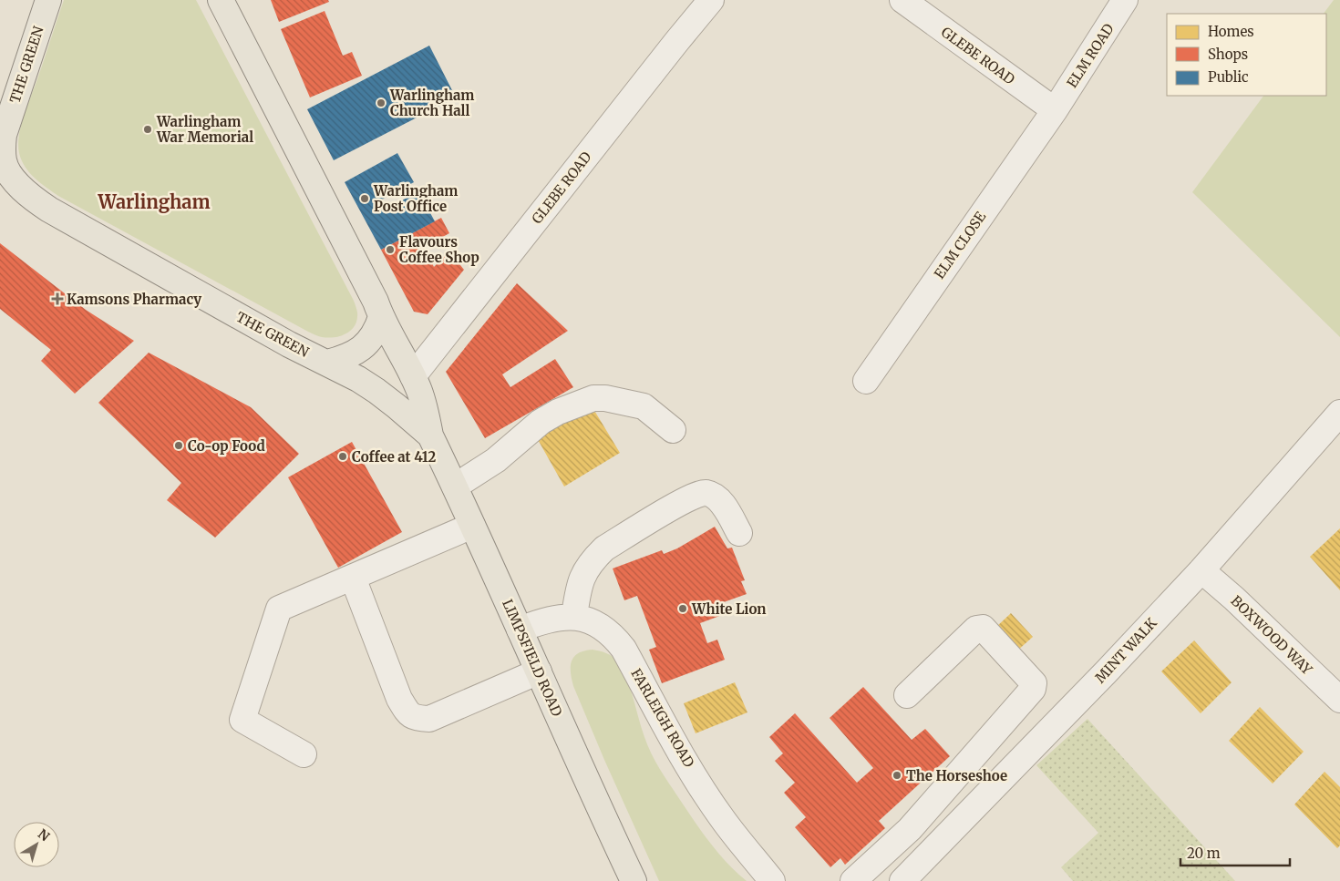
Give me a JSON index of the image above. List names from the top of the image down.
{
  "streets": {
    "main road": ["THE GREEN", "LIMPSFIELD ROAD"],
    "street": [
      "GLEBE ROAD",
      "ELM ROAD",
      "ELM CLOSE",
      "BOXWOOD WAY",
      "MINT WALK",
      "FARLEIGH ROAD"
    ]
  },
  "crossings": [
    ["GLEBE ROAD", "ELM ROAD"],
    ["GLEBE ROAD", "ELM CLOSE"],
    ["GLEBE ROAD", "LIMPSFIELD ROAD"],
    ["ELM ROAD", "ELM CLOSE"],
    ["THE GREEN", "LIMPSFIELD ROAD"],
    ["BOXWOOD WAY", "MINT WALK"],
    ["LIMPSFIELD ROAD", "FARLEIGH ROAD"]
  ],
  "districts": ["Warlingham"],
  "places": {
    "other": [
      "Warlingham Church Hall",
      "Warlingham War Memorial",
      "Warlingham Post Office",
      "Flavours Coffee Shop",
      "Co-op Food",
      "Coffee at 412",
      "White Lion",
      "The Horseshoe"
    ],
    "health": ["Kamsons Pharmacy"]
  },
  "legend": ["Homes", "Shops", "Public"],
  "scale_bar": "20 m",
  "north": "top right"
}
